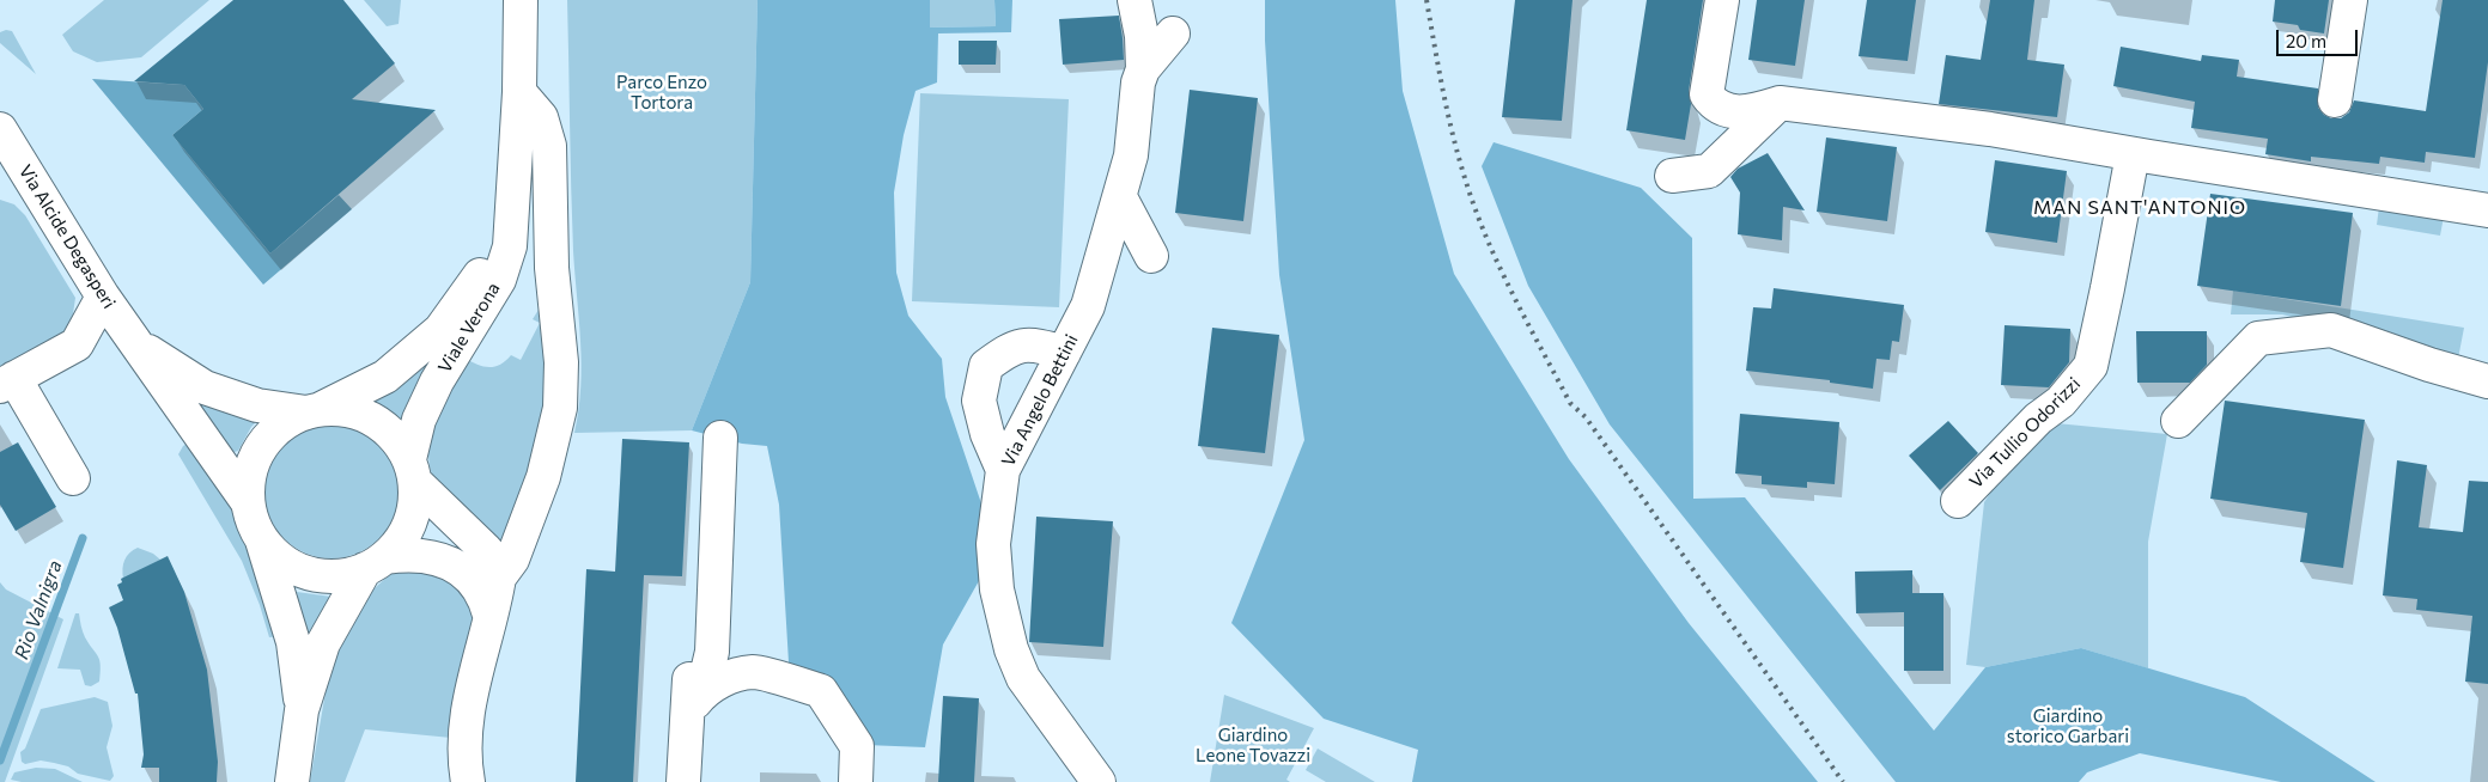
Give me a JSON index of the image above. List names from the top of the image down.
{
  "streets": {
    "street": [
      "Via Alcide Degasperi",
      "Viale Verona",
      "Via Angelo Bettini",
      "Via Tullio Odorizzi"
    ]
  },
  "crossings": [
    ["Via Alcide Degasperi", "Viale Verona"]
  ],
  "districts": ["MAN SANT'ANTONIO"],
  "water": ["Rio Valnigra"],
  "parks": ["Parco Enzo Tortora", "Giardino storico Garbari", "Giardino Leone Tovazzi"],
  "scale_bar": "20 m"
}
